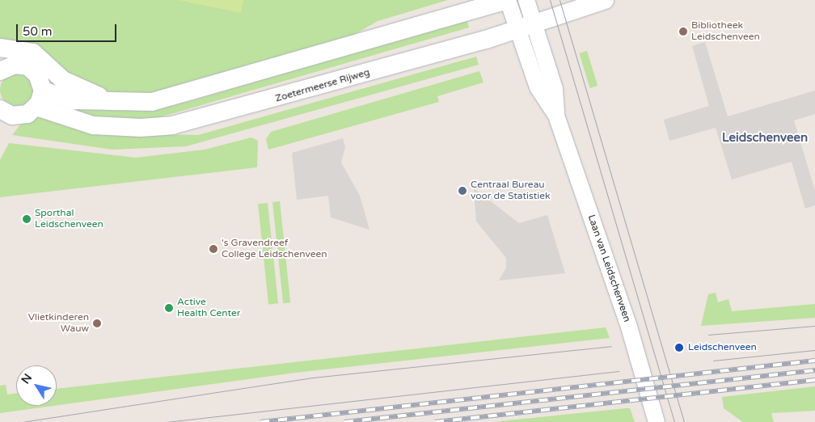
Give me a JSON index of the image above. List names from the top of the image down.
{
  "streets": {
    "main road": ["Zoetermeerse Rijweg"],
    "street": ["Laan van Leidschenveen"]
  },
  "crossings": [
    ["Zoetermeerse Rijweg", "Laan van Leidschenveen"]
  ],
  "districts": ["Leidschenveen"],
  "places": [
    "Bibliotheek Leidschenveen",
    "Centraal Bureau voor de Statistiek",
    "Sporthal Leidschenveen",
    "'s Gravendreef College Leidschenveen",
    "Active Health Center",
    "Vlietkinderen Wauw",
    "Leidschenveen"
  ],
  "scale_bar": "50 m",
  "north": "top left"
}
